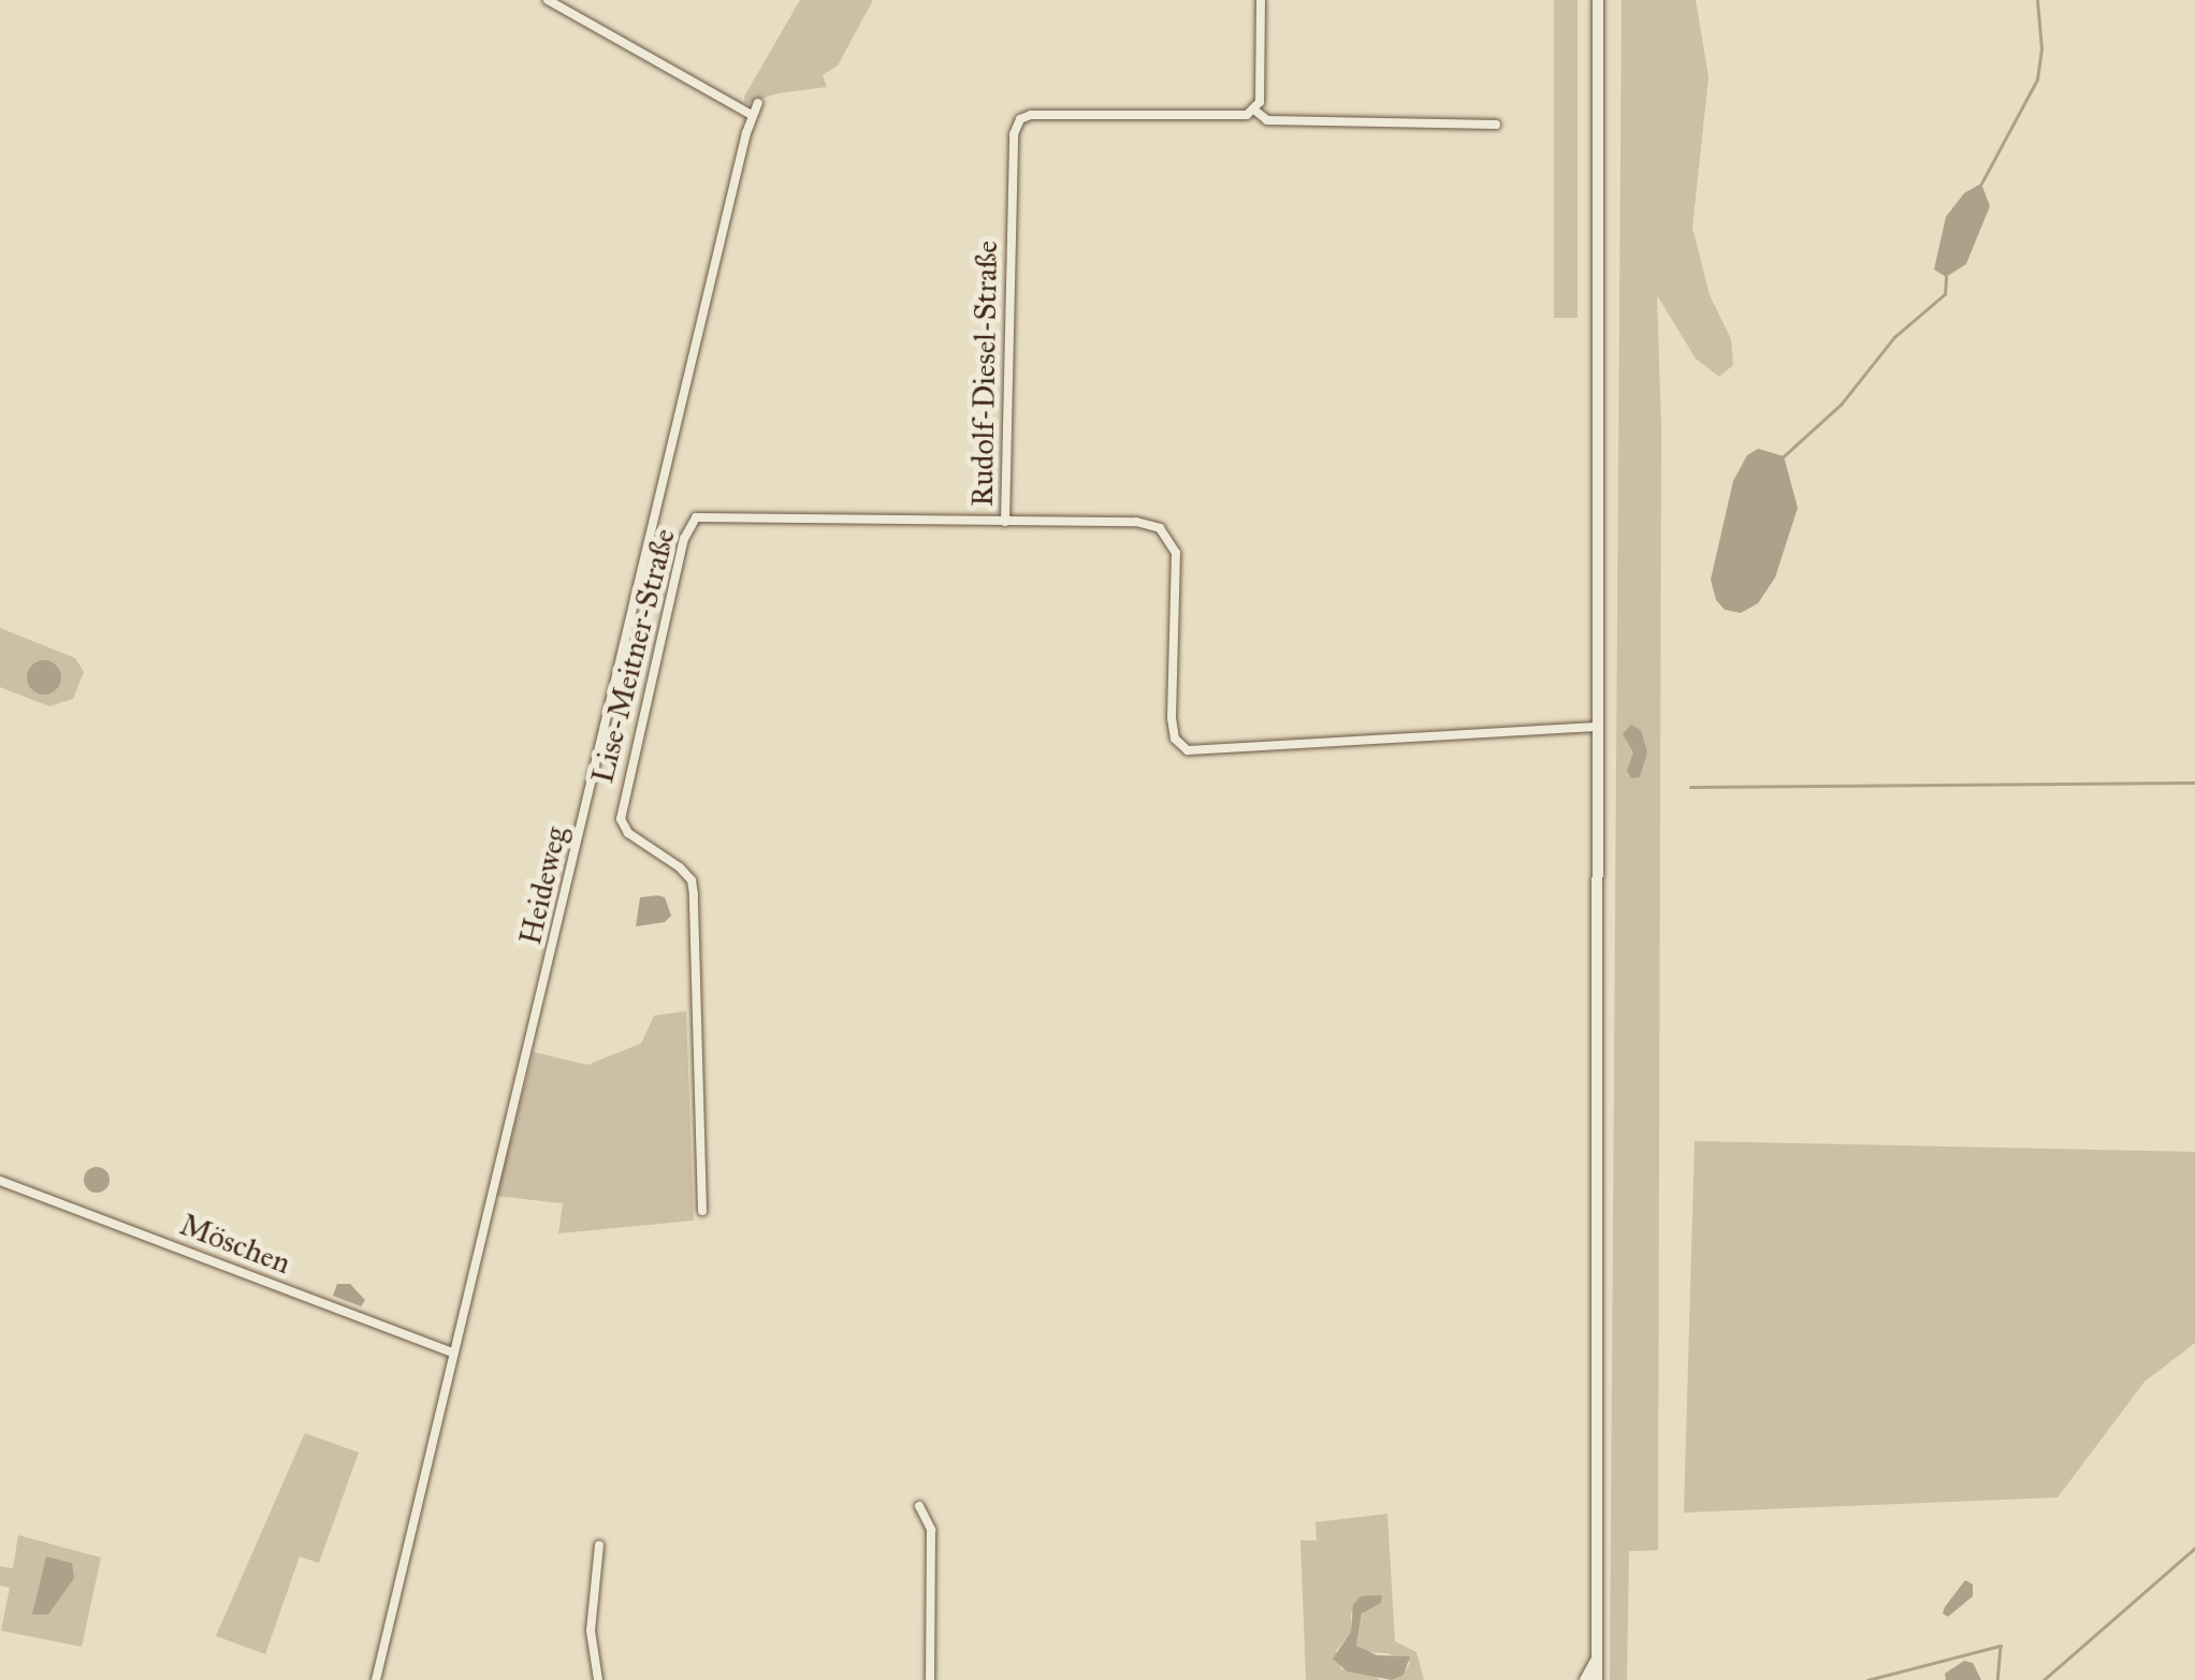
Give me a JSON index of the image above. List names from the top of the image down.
{
  "streets": {
    "street": [
      "Rudolf-Diesel-Straße",
      "Lise-Meitner-Straße",
      "Heideweg",
      "Möschen"
    ]
  },
  "crossings": [
    ["Rudolf-Diesel-Straße", "Lise-Meitner-Straße"],
    ["Heideweg", "Möschen"]
  ]
}
